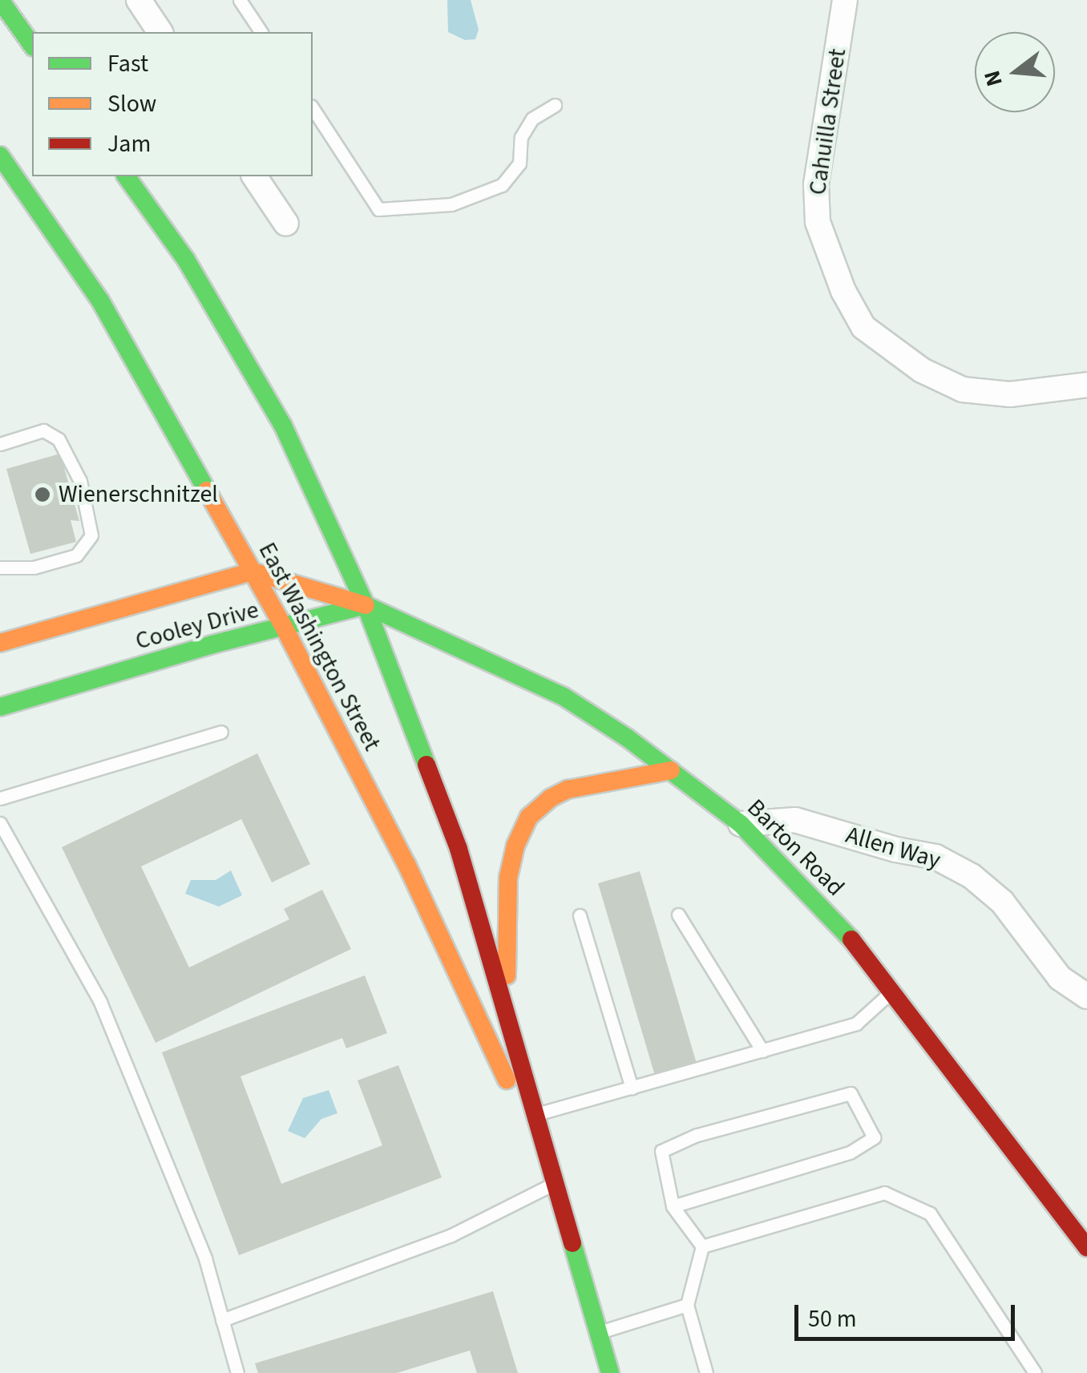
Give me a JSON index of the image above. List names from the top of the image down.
{
  "streets": {
    "main road": ["Cooley Drive", "East Washington Street", "Barton Road"],
    "street": ["Cahuilla Street", "Allen Way"]
  },
  "crossings": [
    ["Cooley Drive", "East Washington Street"],
    ["Cooley Drive", "Barton Road"],
    ["East Washington Street", "Barton Road"],
    ["Barton Road", "Allen Way"]
  ],
  "places": ["Wienerschnitzel"],
  "legend": ["Fast", "Slow", "Jam"],
  "scale_bar": "50 m",
  "north": "left"
}
